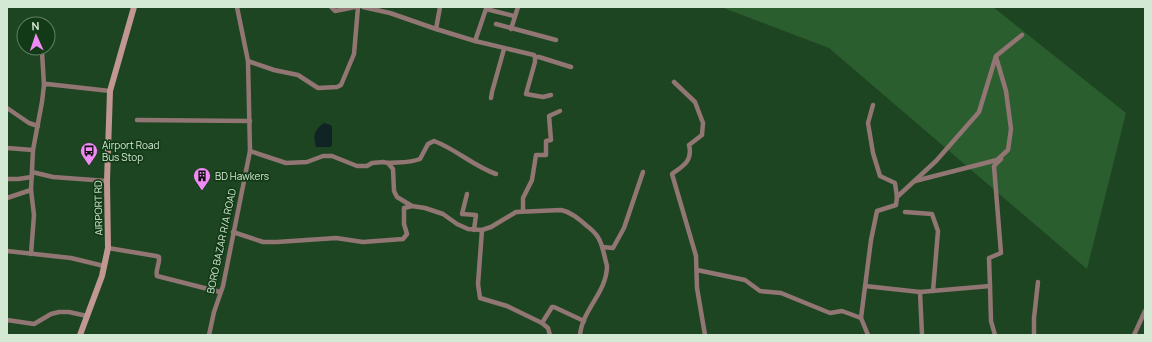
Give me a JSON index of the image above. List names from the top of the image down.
{
  "streets": {
    "main road": ["AIRPORT RD"],
    "street": ["BORO BAZAR R/A ROAD"]
  },
  "places": {
    "bus stop": ["Airport Road Bus Stop"],
    "building": ["BD Hawkers"]
  },
  "north": "top"
}
